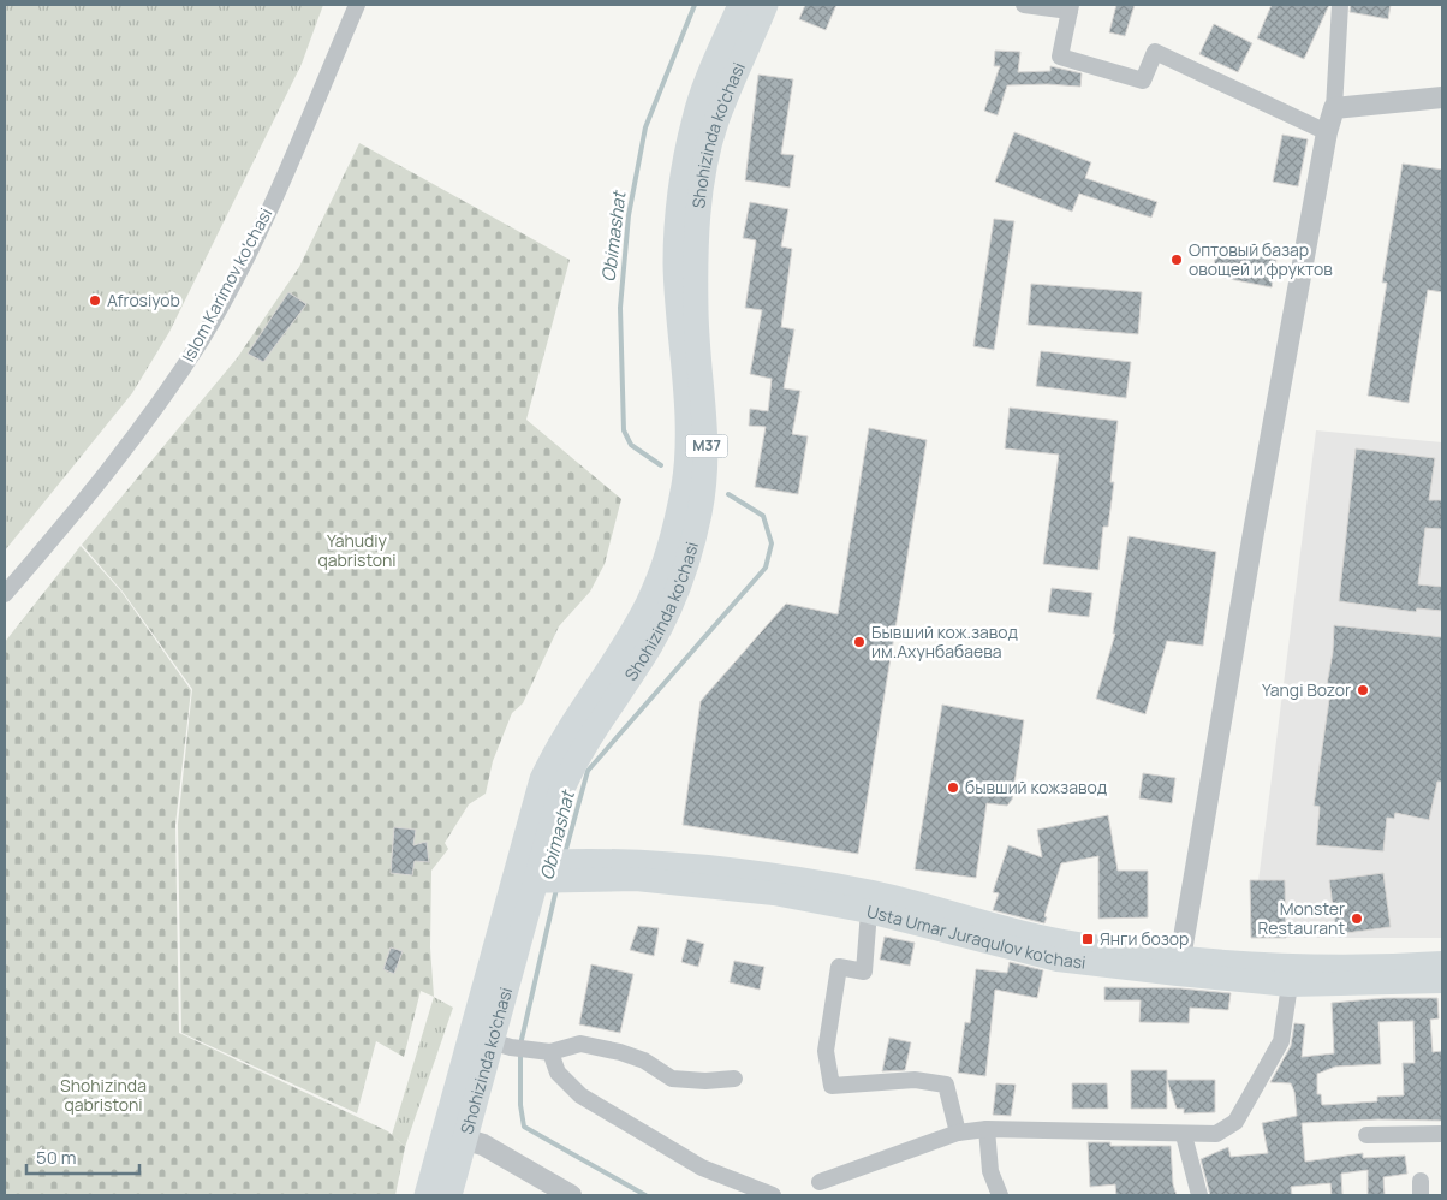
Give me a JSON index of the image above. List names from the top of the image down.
{
  "streets": {
    "main road": ["Shohizinda ko'chasi", "M37", "Usta Umar Juraqulov ko'chasi"],
    "street": ["Islom Karimov ko'chasi"]
  },
  "crossings": [
    ["Shohizinda ko'chasi", "Usta Umar Juraqulov ko'chasi"]
  ],
  "water": ["Obimashat"],
  "parks": ["Yahudiy qabristoni", "Shohizinda qabristoni"],
  "places": {
    "other": [
      "Оптовый базар овощей и фруктов",
      "Afrosiyob",
      "Бывший кож.завод им.Ахунбабаева",
      "Yangi Bozor",
      "бывший кожзавод",
      "Monster Restaurant"
    ],
    "transit": ["Янги бозор"]
  },
  "scale_bar": "50 m"
}
